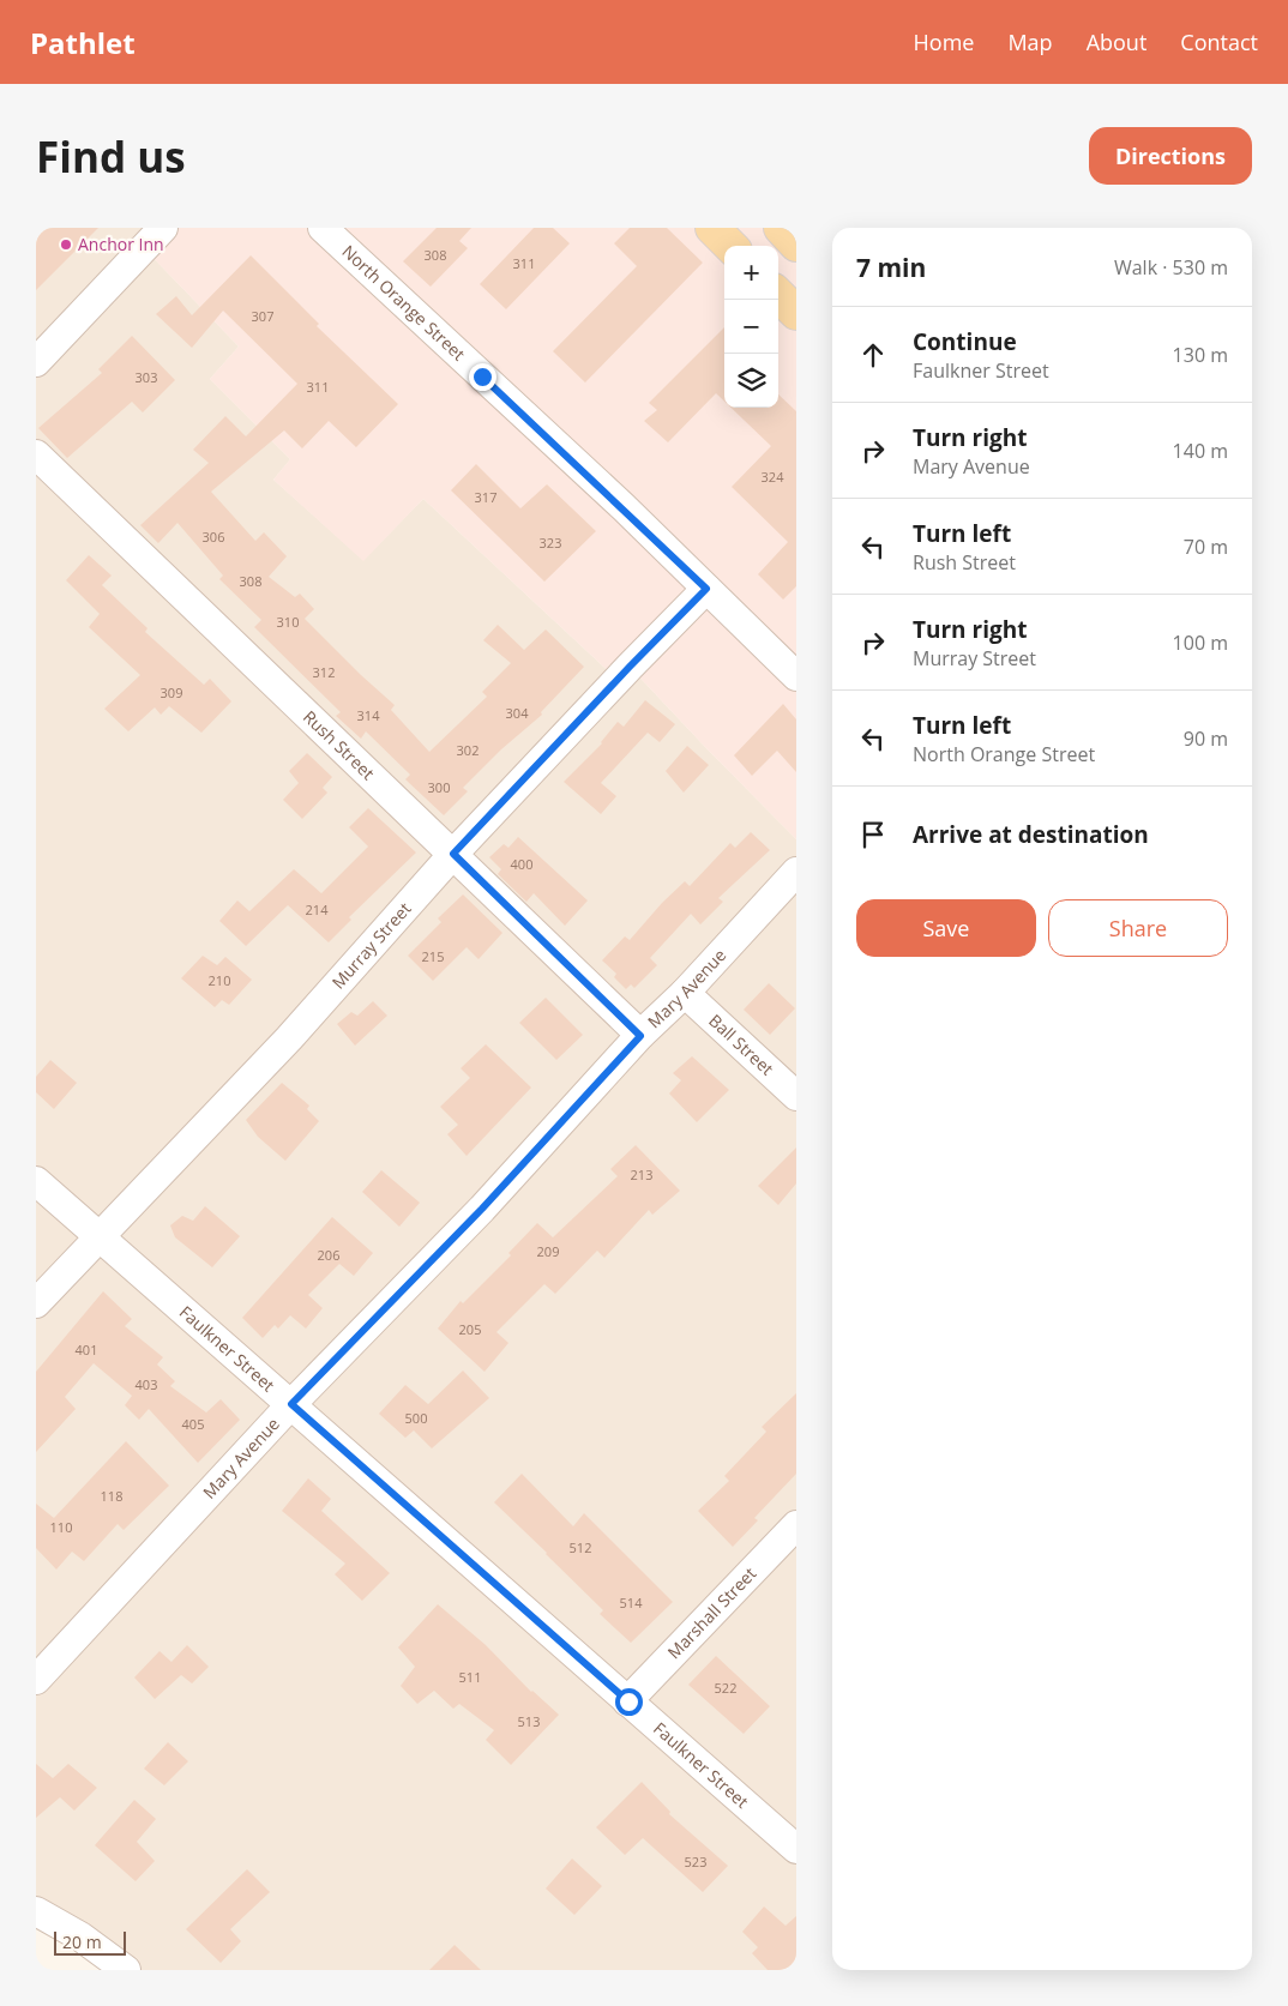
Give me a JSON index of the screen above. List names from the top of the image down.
{
  "streets": {
    "street": [
      "North Orange Street",
      "Rush Street",
      "Murray Street",
      "Mary Avenue",
      "Ball Street",
      "Faulkner Street",
      "Marshall Street"
    ]
  },
  "crossings": [
    ["North Orange Street", "Murray Street"],
    ["Rush Street", "Murray Street"],
    ["Rush Street", "Mary Avenue"],
    ["Murray Street", "Faulkner Street"],
    ["Mary Avenue", "Ball Street"],
    ["Mary Avenue", "Faulkner Street"],
    ["Faulkner Street", "Marshall Street"]
  ],
  "places": ["Anchor Inn"],
  "house_numbers": [
    "308",
    "311",
    "307",
    "303",
    "311",
    "324",
    "317",
    "306",
    "323",
    "308",
    "310",
    "312",
    "309",
    "304",
    "314",
    "302",
    "300",
    "400",
    "214",
    "215",
    "210",
    "213",
    "209",
    "206",
    "205",
    "401",
    "403",
    "500",
    "405",
    "118",
    "110",
    "512",
    "514",
    "511",
    "522",
    "513",
    "523"
  ],
  "scale_bar": "20 m",
  "page": {
    "header": "Pathlet",
    "nav": [
      "Home",
      "Map",
      "About",
      "Contact"
    ],
    "buttons": [
      "Directions",
      ["Save", "Share"]
    ],
    "title": "Find us",
    "heading": ["7 min", "Walk · 530 m"],
    "map_buttons": ["+", "−"],
    "list": [
      ["Continue", "Faulkner Street", "130 m"],
      ["Turn right", "Mary Avenue", "140 m"],
      ["Turn left", "Rush Street", "70 m"],
      ["Turn right", "Murray Street", "100 m"],
      ["Turn left", "North Orange Street", "90 m"],
      "Arrive at destination"
    ],
    "scale": "20 m"
  }
}
